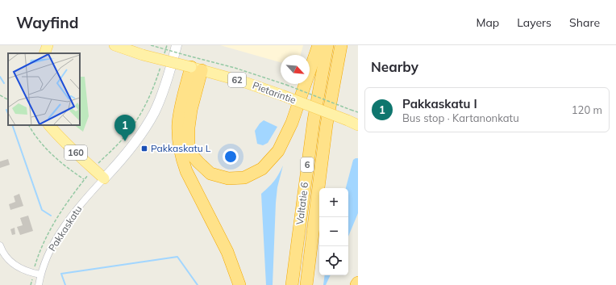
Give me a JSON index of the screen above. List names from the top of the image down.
{
  "streets": {
    "highway": ["6", "Valtatie 6"],
    "main road": ["62", "Pietarintie", "160"],
    "street": ["Pakkaskatu"]
  },
  "crossings": [
    ["160", "Pakkaskatu"]
  ],
  "places": {
    "transit": ["Pakkaskatu L"]
  },
  "north": "bottom right",
  "page": {
    "header": "Wayfind",
    "nav": ["Map", "Layers", "Share"],
    "heading": "Nearby",
    "list": [
      {
        "mark": "1",
        "name": "Pakkaskatu I",
        "note": "Bus stop · Kartanonkatu",
        "value": "120 m"
      }
    ],
    "pins": "1",
    "map_buttons": ["+", "−"]
  }
}
